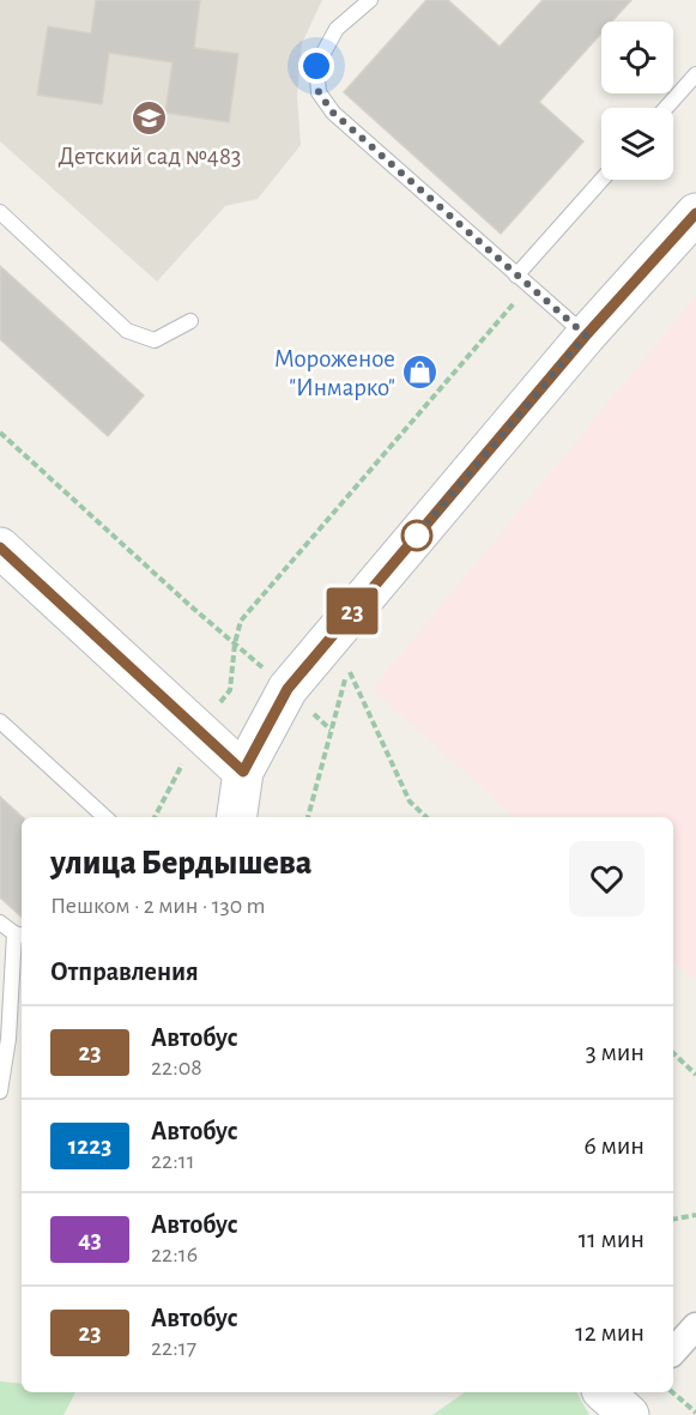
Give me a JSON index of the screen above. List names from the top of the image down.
{
  "places": {
    "school or university": ["Детский сад №483"],
    "shop": ["Мороженое \"Инмарко\""]
  },
  "lines": ["bus line 23"],
  "page": {
    "on_map": "23",
    "heading": [
      ["улица Бердышева", "Пешком · 2 мин · 130 m"],
      "Отправления"
    ],
    "list": [
      {
        "mark": "23",
        "name": "Автобус",
        "note": "22:08",
        "value": "3 мин"
      },
      {
        "mark": "1223",
        "name": "Автобус",
        "note": "22:11",
        "value": "6 мин"
      },
      {
        "mark": "43",
        "name": "Автобус",
        "note": "22:16",
        "value": "11 мин"
      },
      {
        "mark": "23",
        "name": "Автобус",
        "note": "22:17",
        "value": "12 мин"
      }
    ]
  }
}
